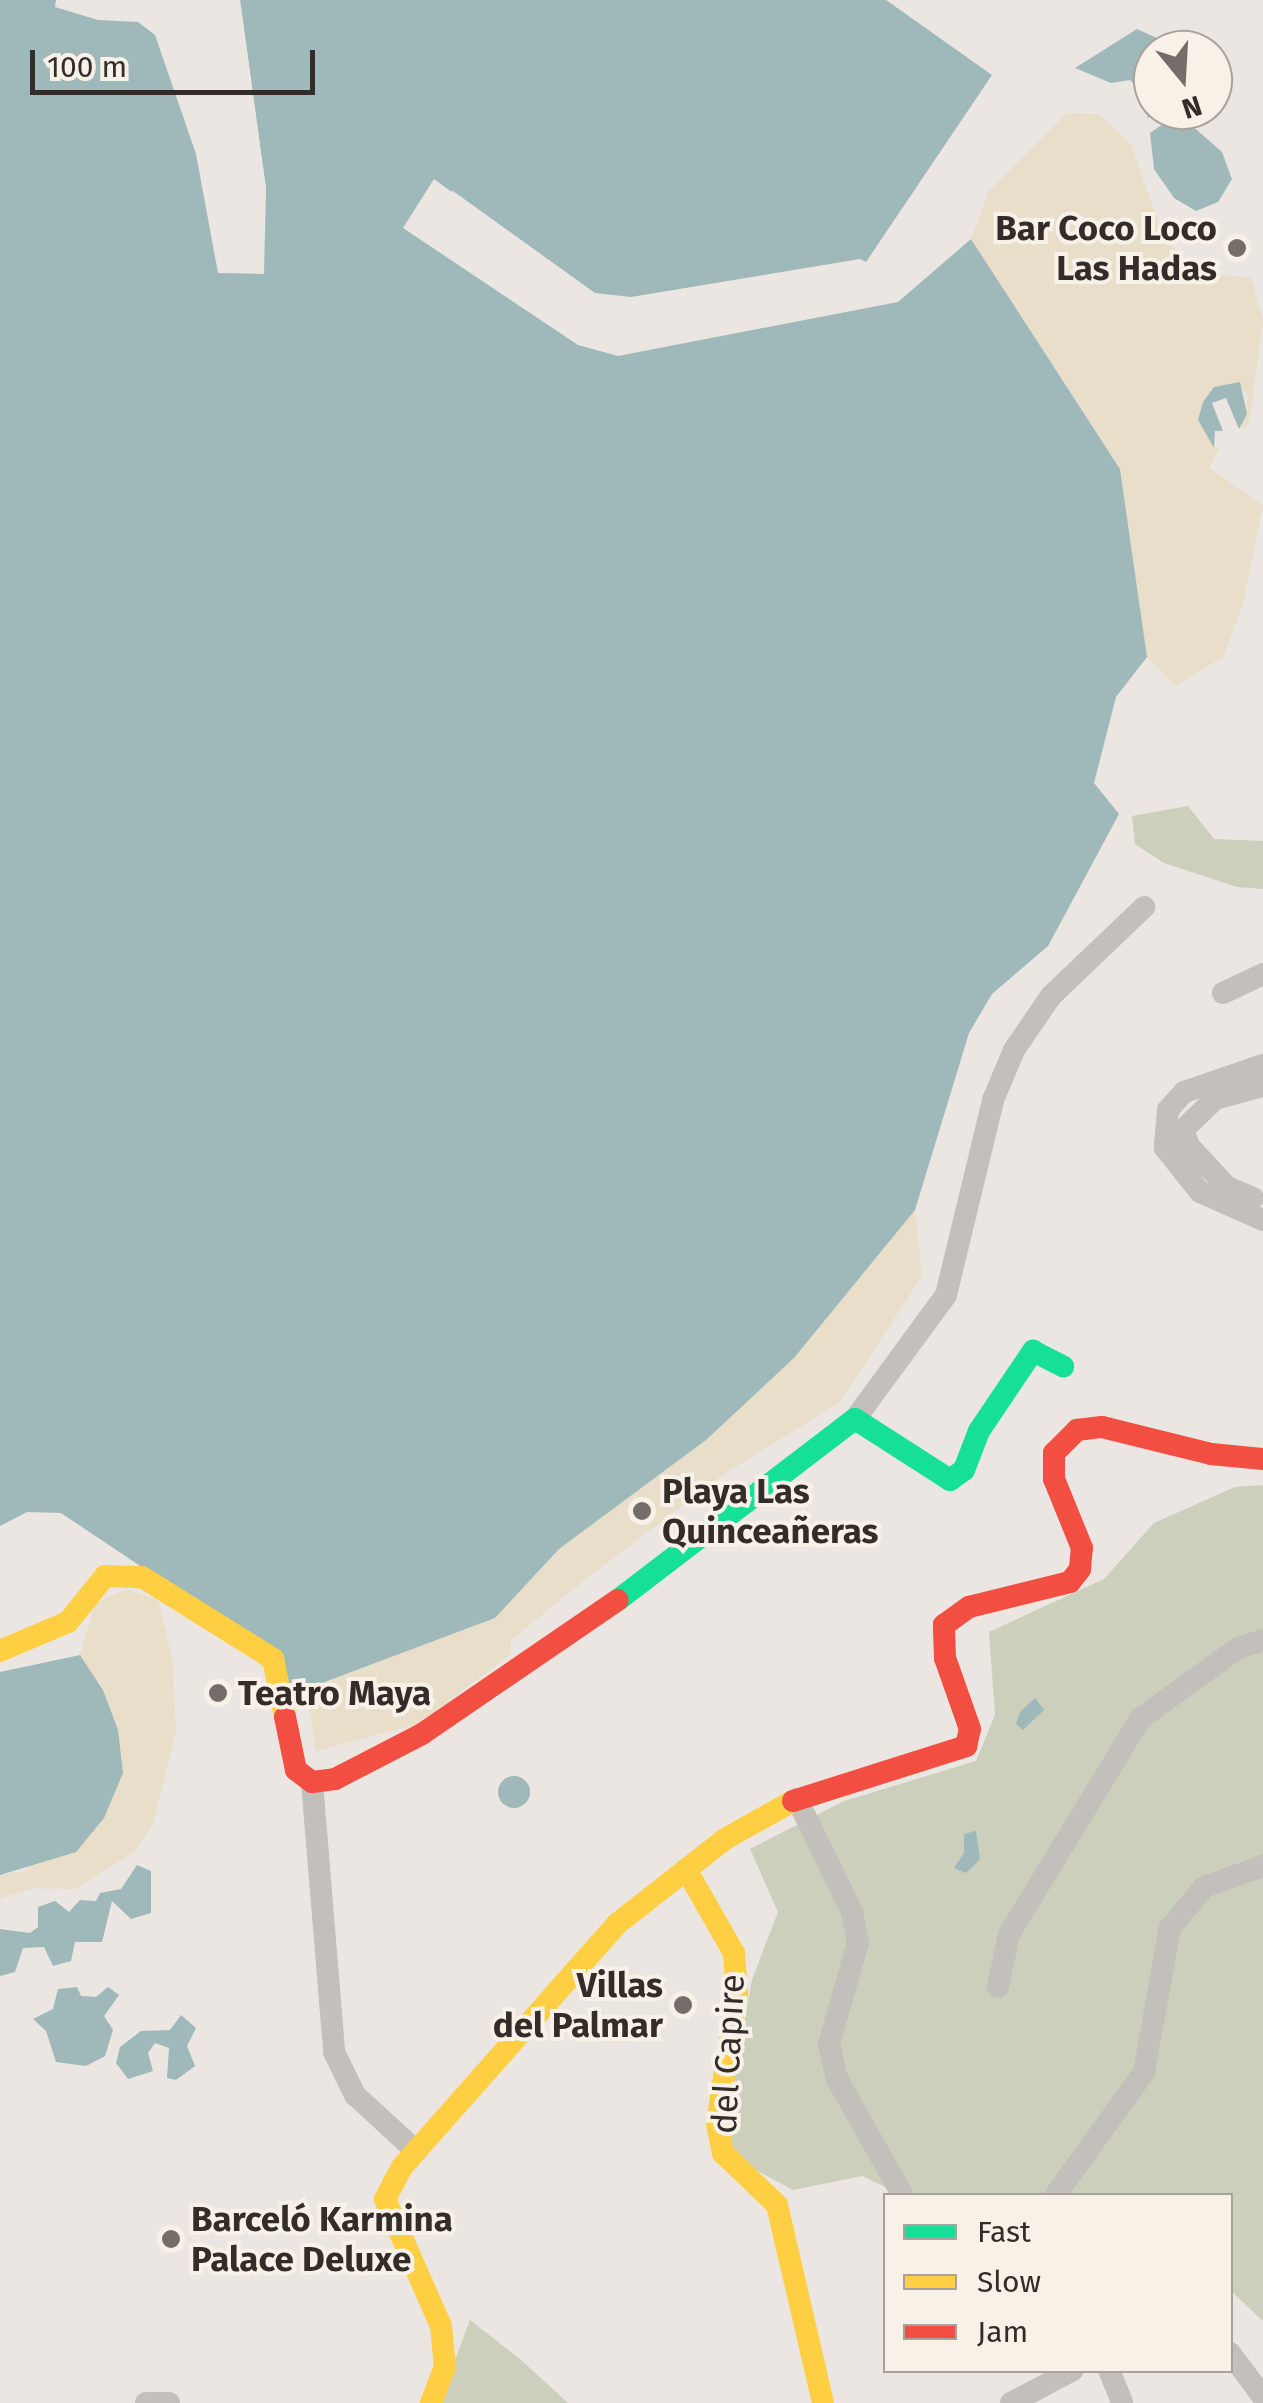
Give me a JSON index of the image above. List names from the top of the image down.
{
  "streets": {
    "street": ["del Capire"]
  },
  "places": [
    "Bar Coco Loco Las Hadas",
    "Playa Las Quinceañeras",
    "Teatro Maya",
    "Villas del Palmar",
    "Barceló Karmina Palace Deluxe"
  ],
  "legend": ["Fast", "Slow", "Jam"],
  "scale_bar": "100 m",
  "north": "bottom"
}
